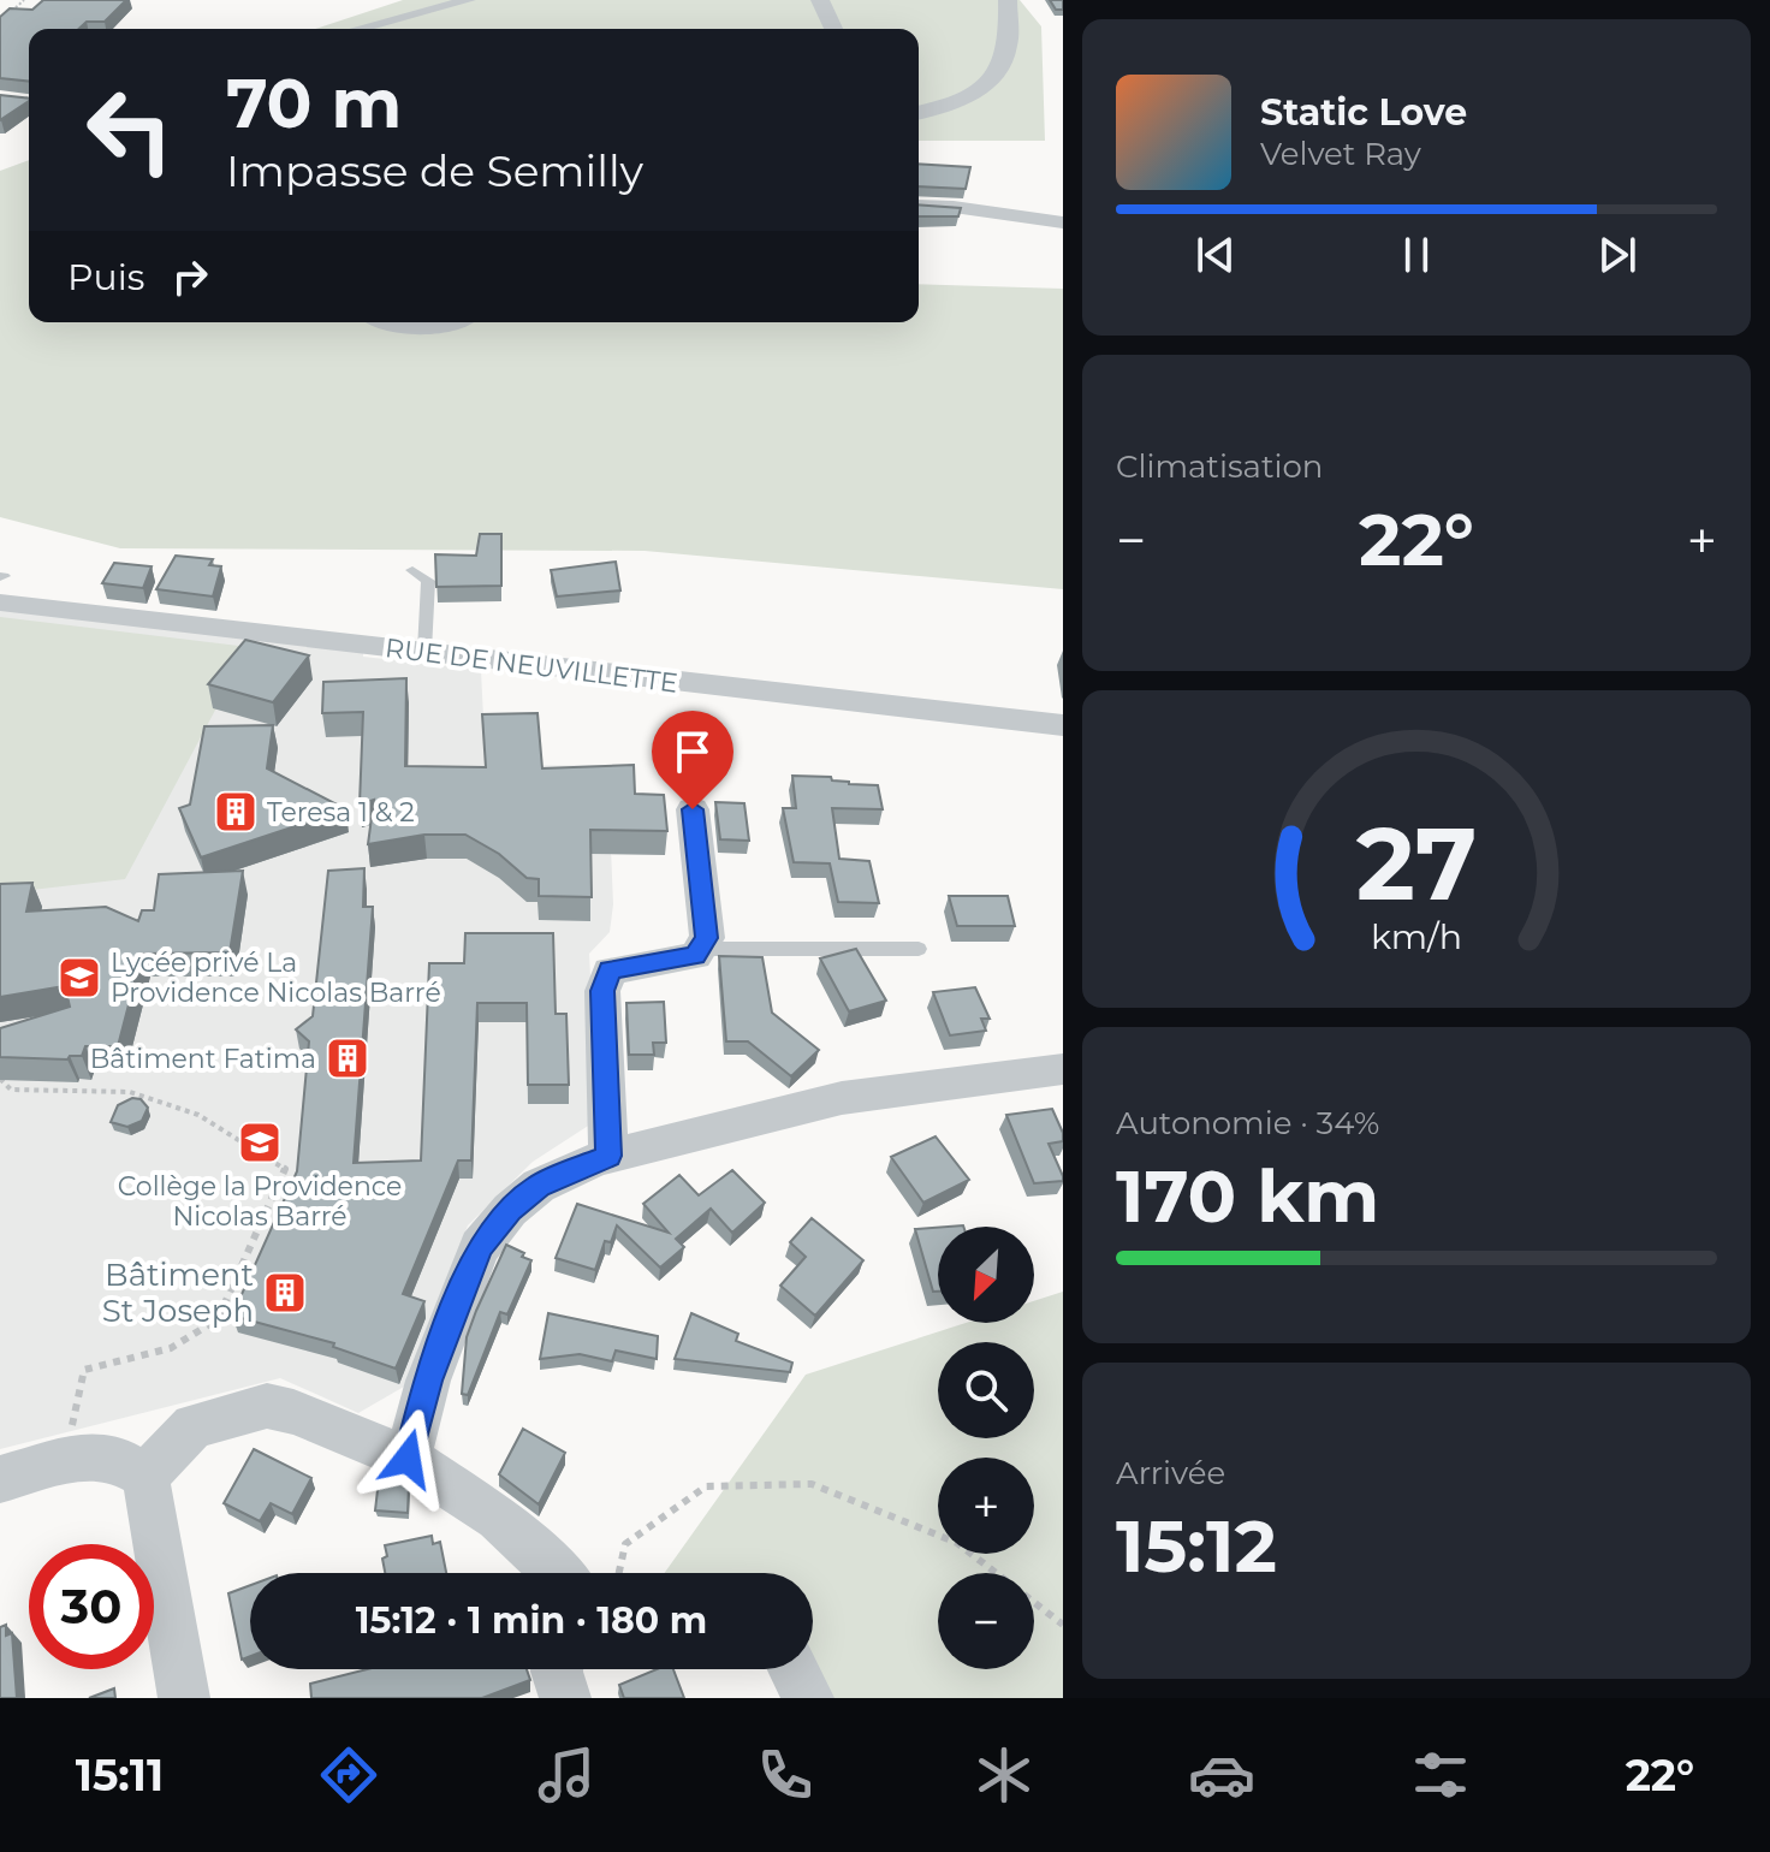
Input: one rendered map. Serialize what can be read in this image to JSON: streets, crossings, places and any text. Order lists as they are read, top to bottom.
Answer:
{
  "streets": {
    "street": ["RUE DE NEUVILLETTE"]
  },
  "places": {
    "building": ["Teresa 1 & 2", "Bâtiment Fatima", "Bâtiment St Joseph"],
    "school or university": ["Lycée privé La Providence Nicolas Barré", "Collège la Providence Nicolas Barré"]
  },
  "north": "bottom left",
  "page": {
    "turn": ["70 m", "Impasse de Semilly"],
    "song": ["Static Love", "Velvet Ray"],
    "then": "Puis",
    "tile": [
      "Climatisation",
      ["Autonomie · 34%", "170 km"],
      ["Arrivée", "15:12"]
    ],
    "heat": ["−", "22°", "+"],
    "map_buttons": ["+", "−"],
    "limit": "30",
    "trip": "15:12 · 1 min · 180 m",
    "tabs": ["15:11", "22°"],
    "gauge": ["27", "km/h"]
  }
}
